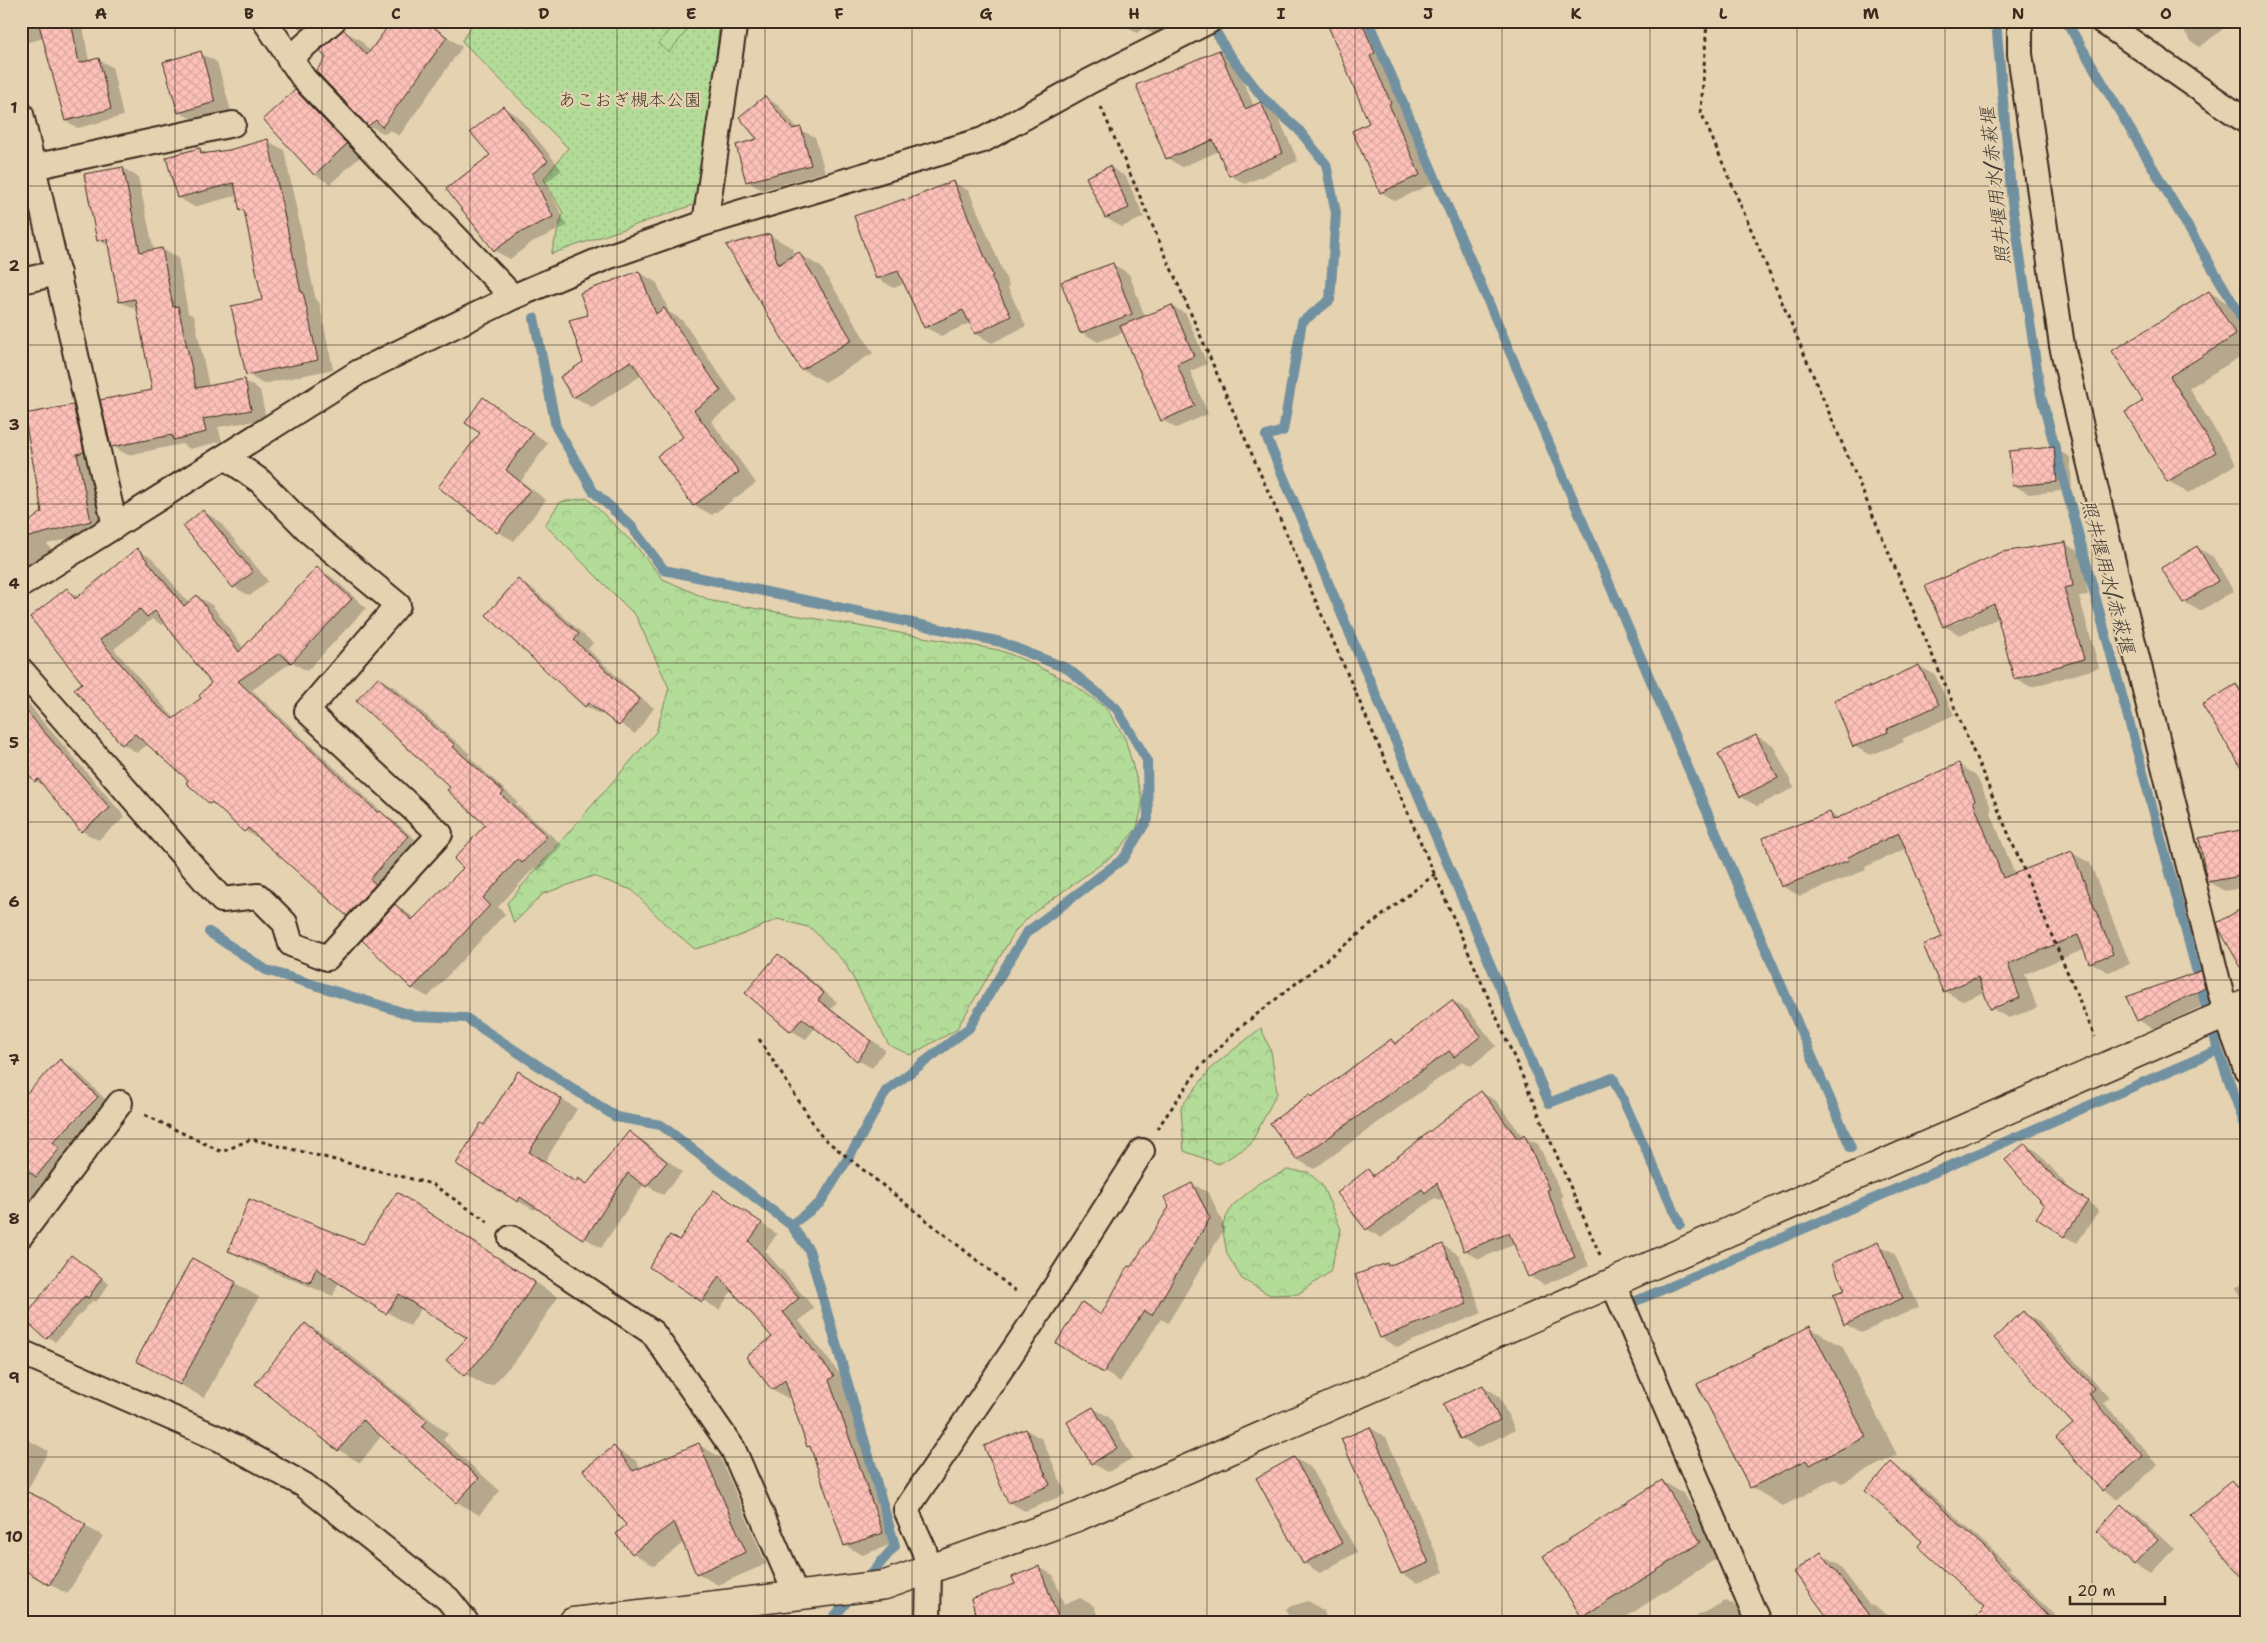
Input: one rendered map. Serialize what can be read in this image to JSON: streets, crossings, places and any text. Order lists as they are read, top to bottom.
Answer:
{
  "water": ["照井堰用水/赤萩堰"],
  "parks": ["あこおぎ槻本公園"],
  "scale_bar": "20 m",
  "grid": {
    "columns": [
      "A",
      "B",
      "C",
      "D",
      "E",
      "F",
      "G",
      "H",
      "I",
      "J",
      "K",
      "L",
      "M",
      "N",
      "O"
    ],
    "rows": [
      "1",
      "2",
      "3",
      "4",
      "5",
      "6",
      "7",
      "8",
      "9",
      "10"
    ]
  }
}
